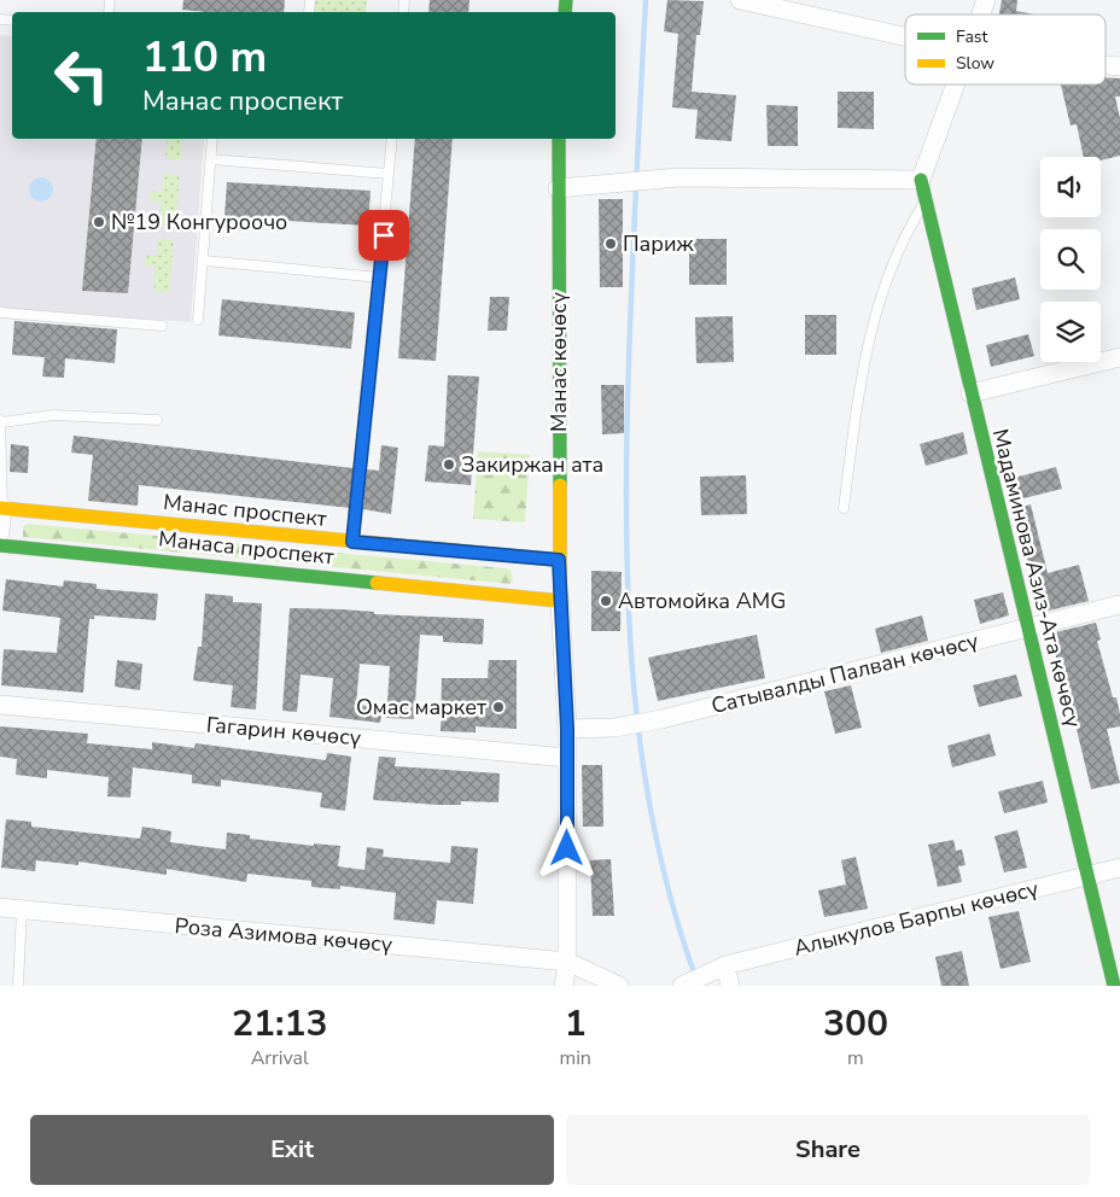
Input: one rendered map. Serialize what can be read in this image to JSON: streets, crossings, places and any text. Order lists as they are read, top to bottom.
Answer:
{
  "streets": {
    "main road": [
      "Манас көчөсү",
      "Манас проспект",
      "Манаса проспект",
      "Мадаминова Азиз-Ата көчөсү"
    ],
    "street": [
      "Сатывалды Палван көчөсү",
      "Гагарин көчөсү",
      "Алыкулов Барпы көчөсү",
      "Роза Азимова көчөсү"
    ]
  },
  "crossings": [
    ["Манас көчөсү", "Манас проспект"],
    ["Манас көчөсү", "Манаса проспект"],
    ["Манас көчөсү", "Сатывалды Палван көчөсү"],
    ["Манас көчөсү", "Гагарин көчөсү"],
    ["Манас көчөсү", "Роза Азимова көчөсү"],
    ["Мадаминова Азиз-Ата көчөсү", "Сатывалды Палван көчөсү"],
    ["Мадаминова Азиз-Ата көчөсү", "Алыкулов Барпы көчөсү"]
  ],
  "places": [
    "№19 Конгуроочо",
    "Париж",
    "Закиржан ата",
    "Автомойка AMG",
    "Омас маркет"
  ],
  "legend": ["Fast", "Slow"],
  "page": {
    "turn": ["110 m", "Манас проспект"],
    "eta": [
      "21:13",
      "Arrival",
      "1",
      "min",
      "300",
      "m"
    ],
    "buttons": ["Exit", "Share"]
  }
}
